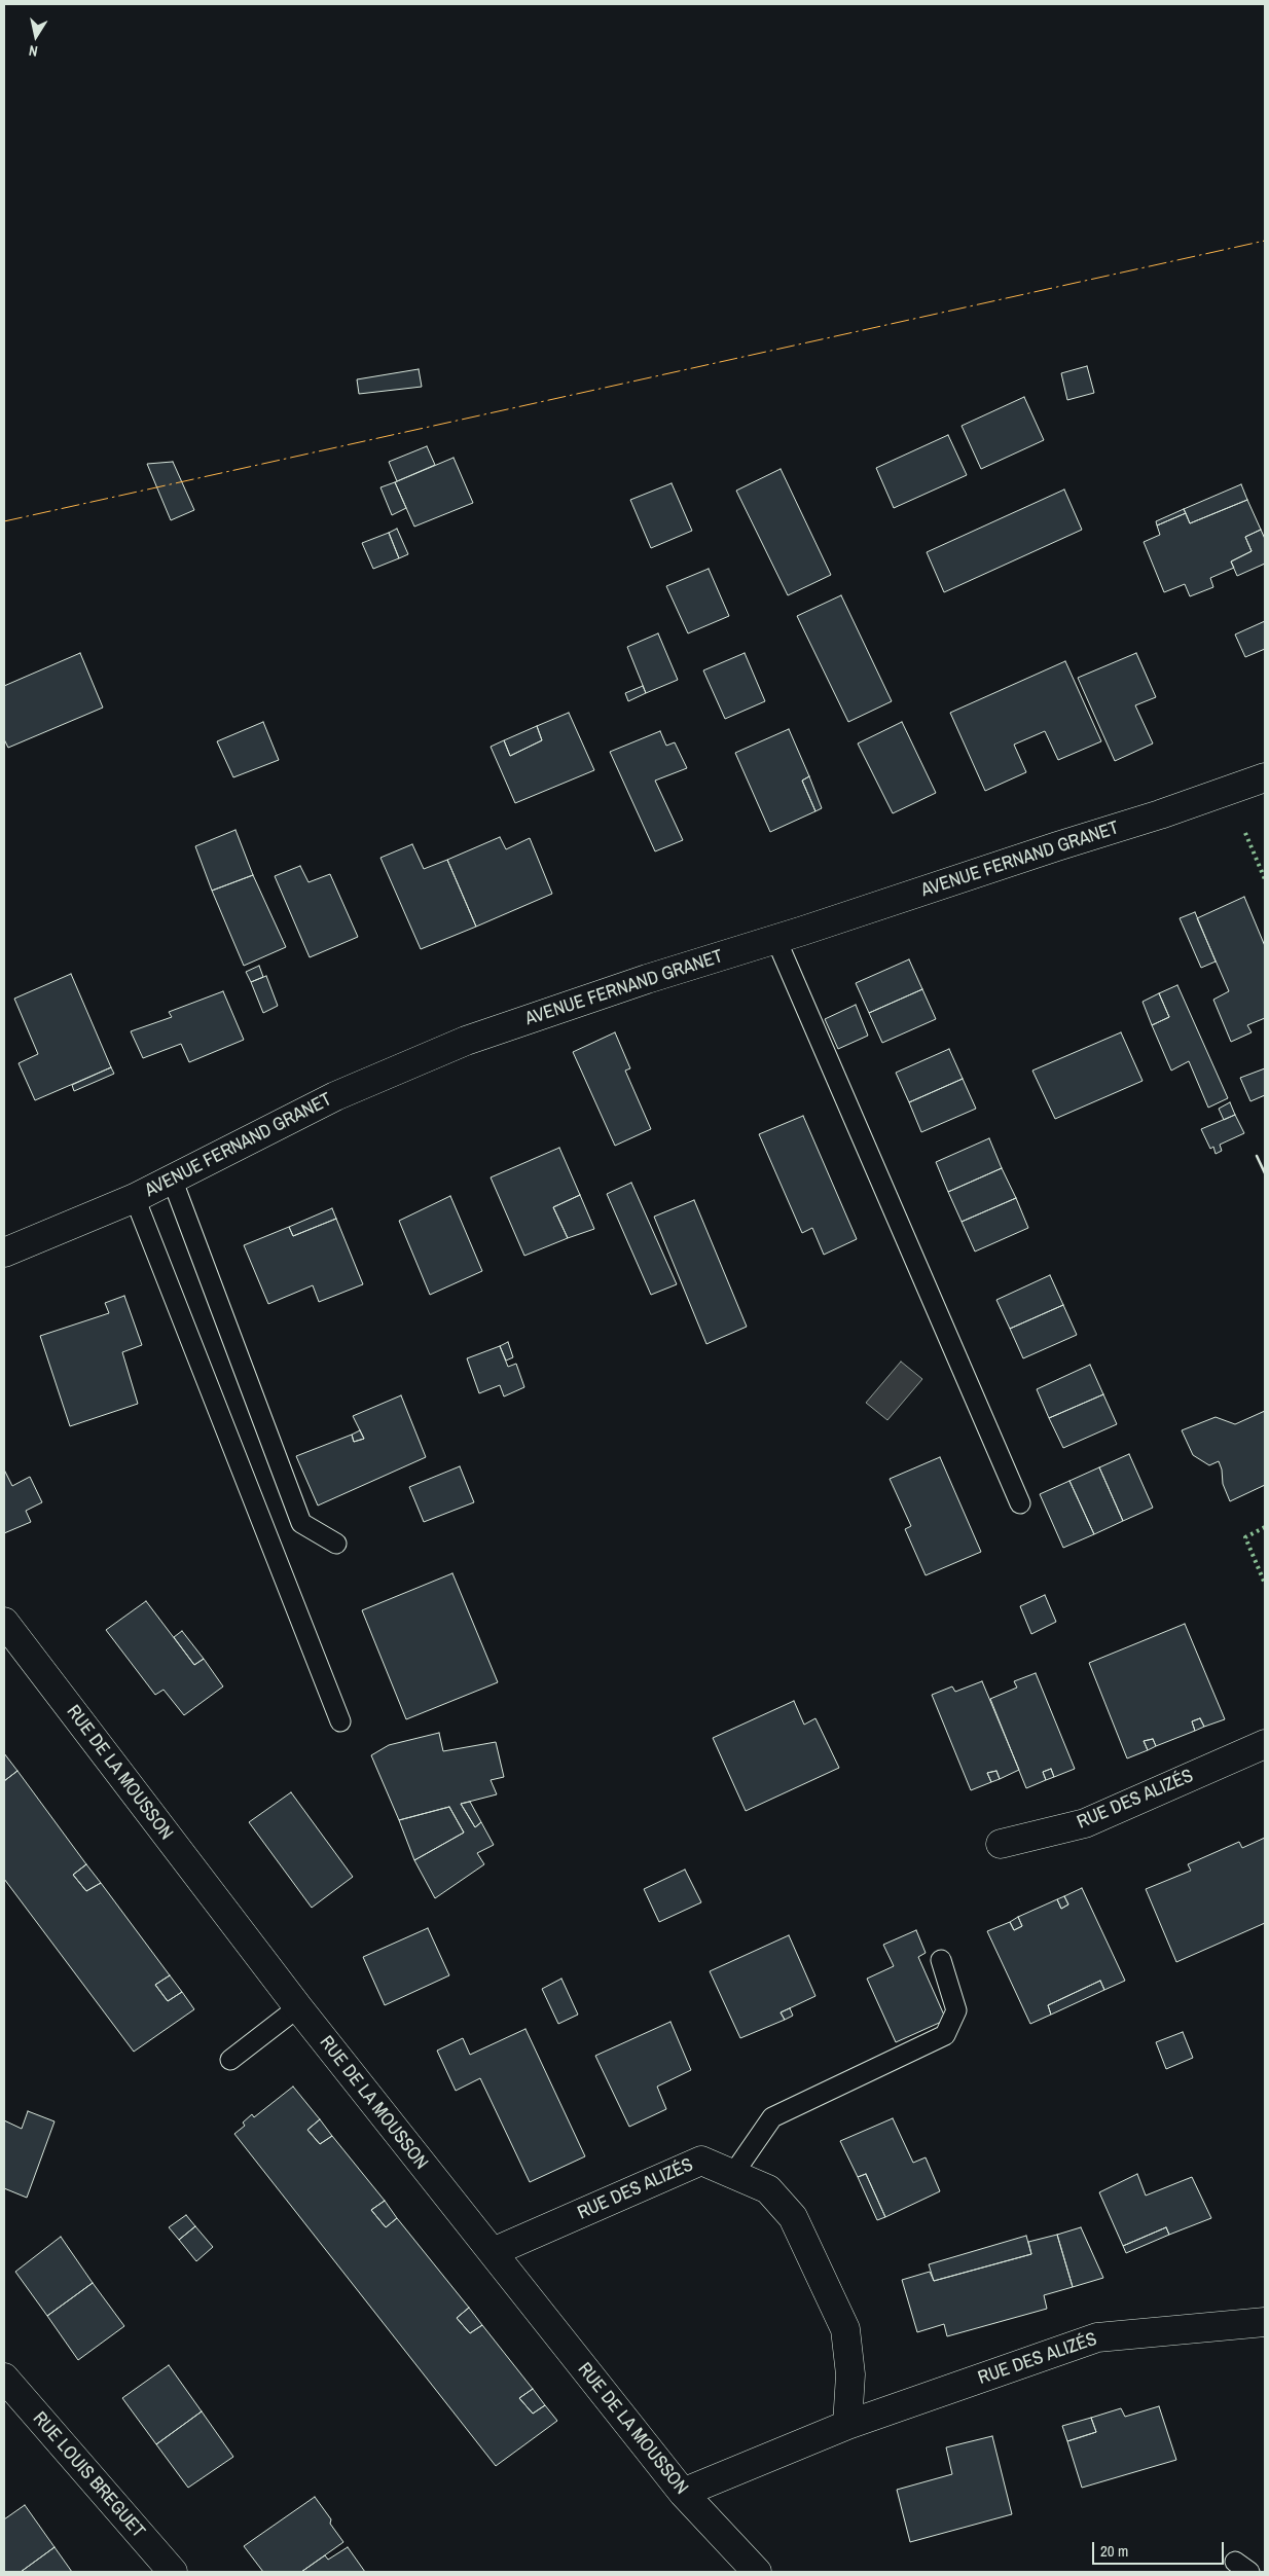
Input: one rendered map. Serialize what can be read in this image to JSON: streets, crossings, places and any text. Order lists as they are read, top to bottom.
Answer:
{
  "streets": {
    "street": [
      "AVENUE FERNAND GRANET",
      "RUE DE LA MOUSSON",
      "RUE DES ALIZÉS",
      "RUE LOUIS BREGUET"
    ]
  },
  "crossings": [
    ["RUE DE LA MOUSSON", "RUE DES ALIZÉS"]
  ],
  "scale_bar": "20 m",
  "north": "bottom"
}
